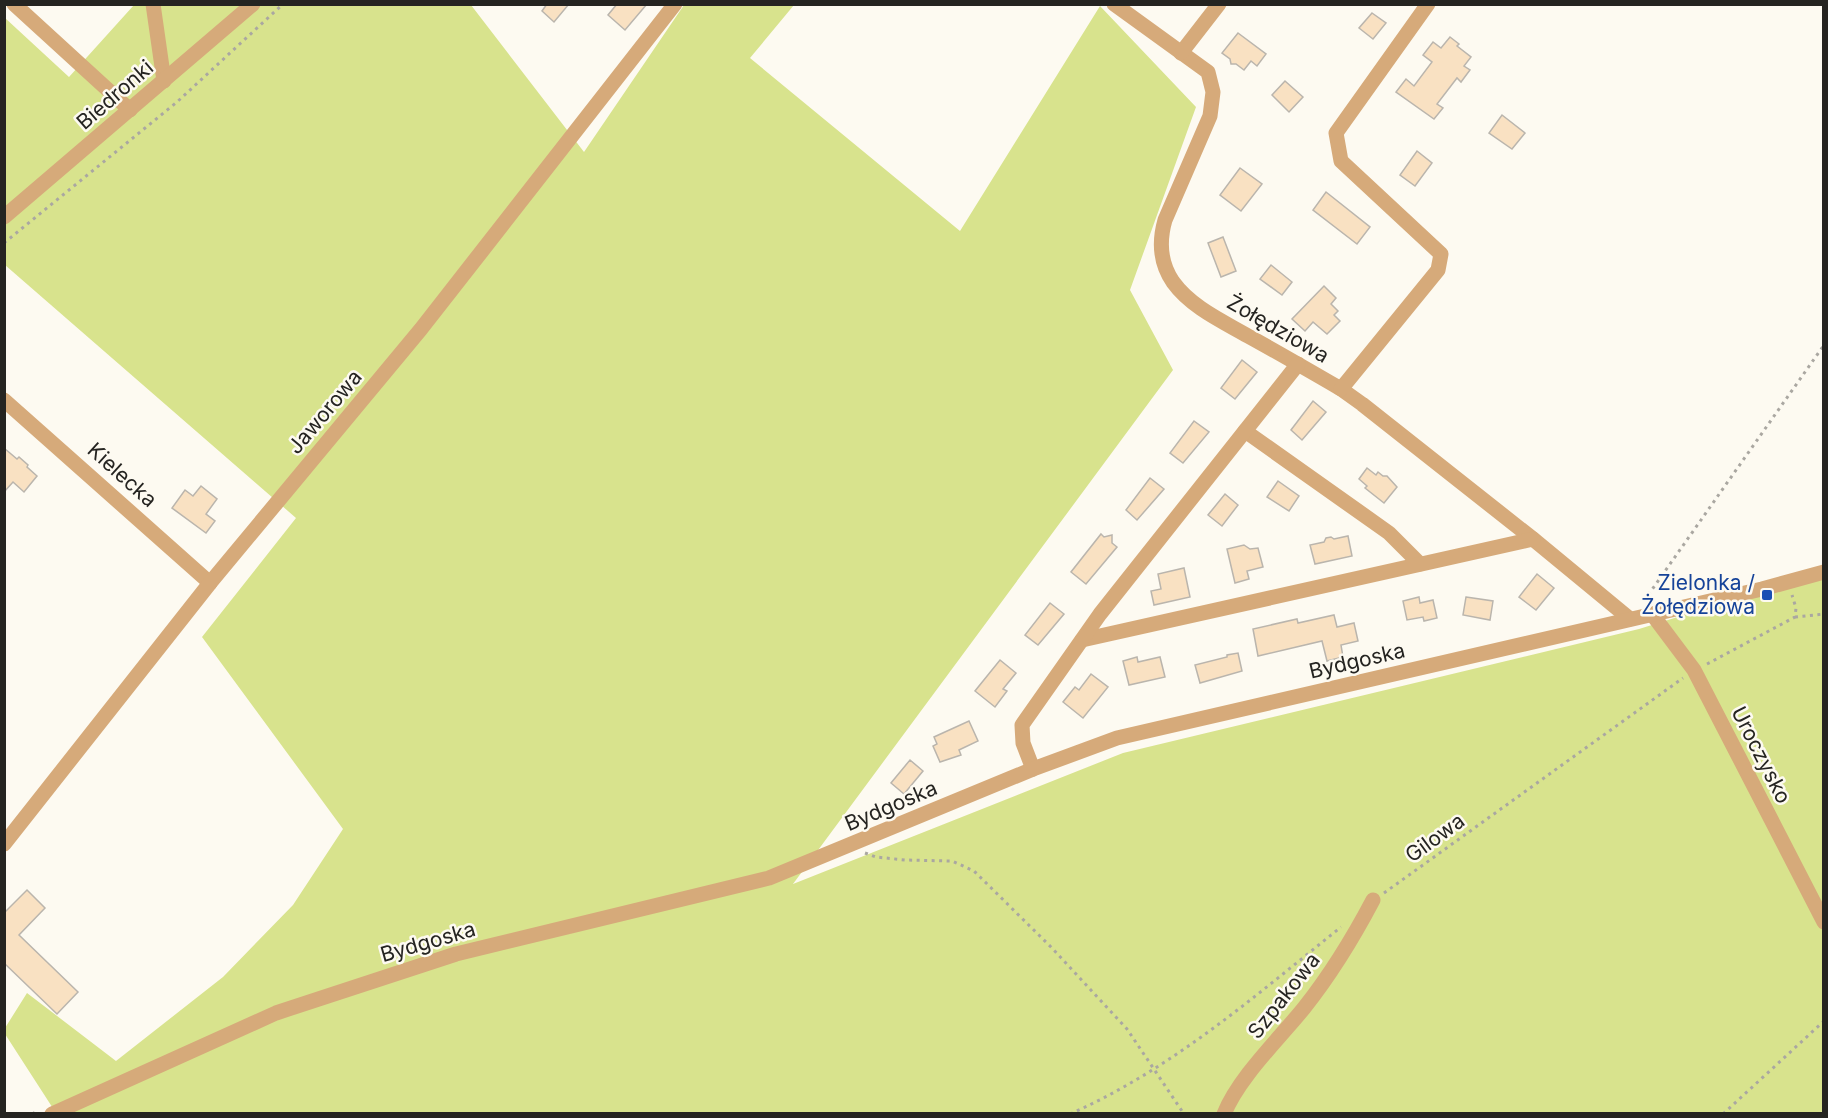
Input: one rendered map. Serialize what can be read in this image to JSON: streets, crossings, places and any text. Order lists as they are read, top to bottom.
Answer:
{
  "streets": {
    "street": [
      "Biedronki",
      "Żołędziowa",
      "Jaworowa",
      "Kielecka",
      "Bydgoska",
      "Uroczysko",
      "Szpakowa"
    ],
    "path": ["Gilowa"]
  },
  "crossings": [
    ["Żołędziowa", "Bydgoska"],
    ["Jaworowa", "Kielecka"],
    ["Bydgoska", "Uroczysko"],
    ["Uroczysko", "Gilowa"],
    ["Gilowa", "Szpakowa"]
  ],
  "places": {
    "transit": ["Zielonka / Żołędziowa"]
  }
}
